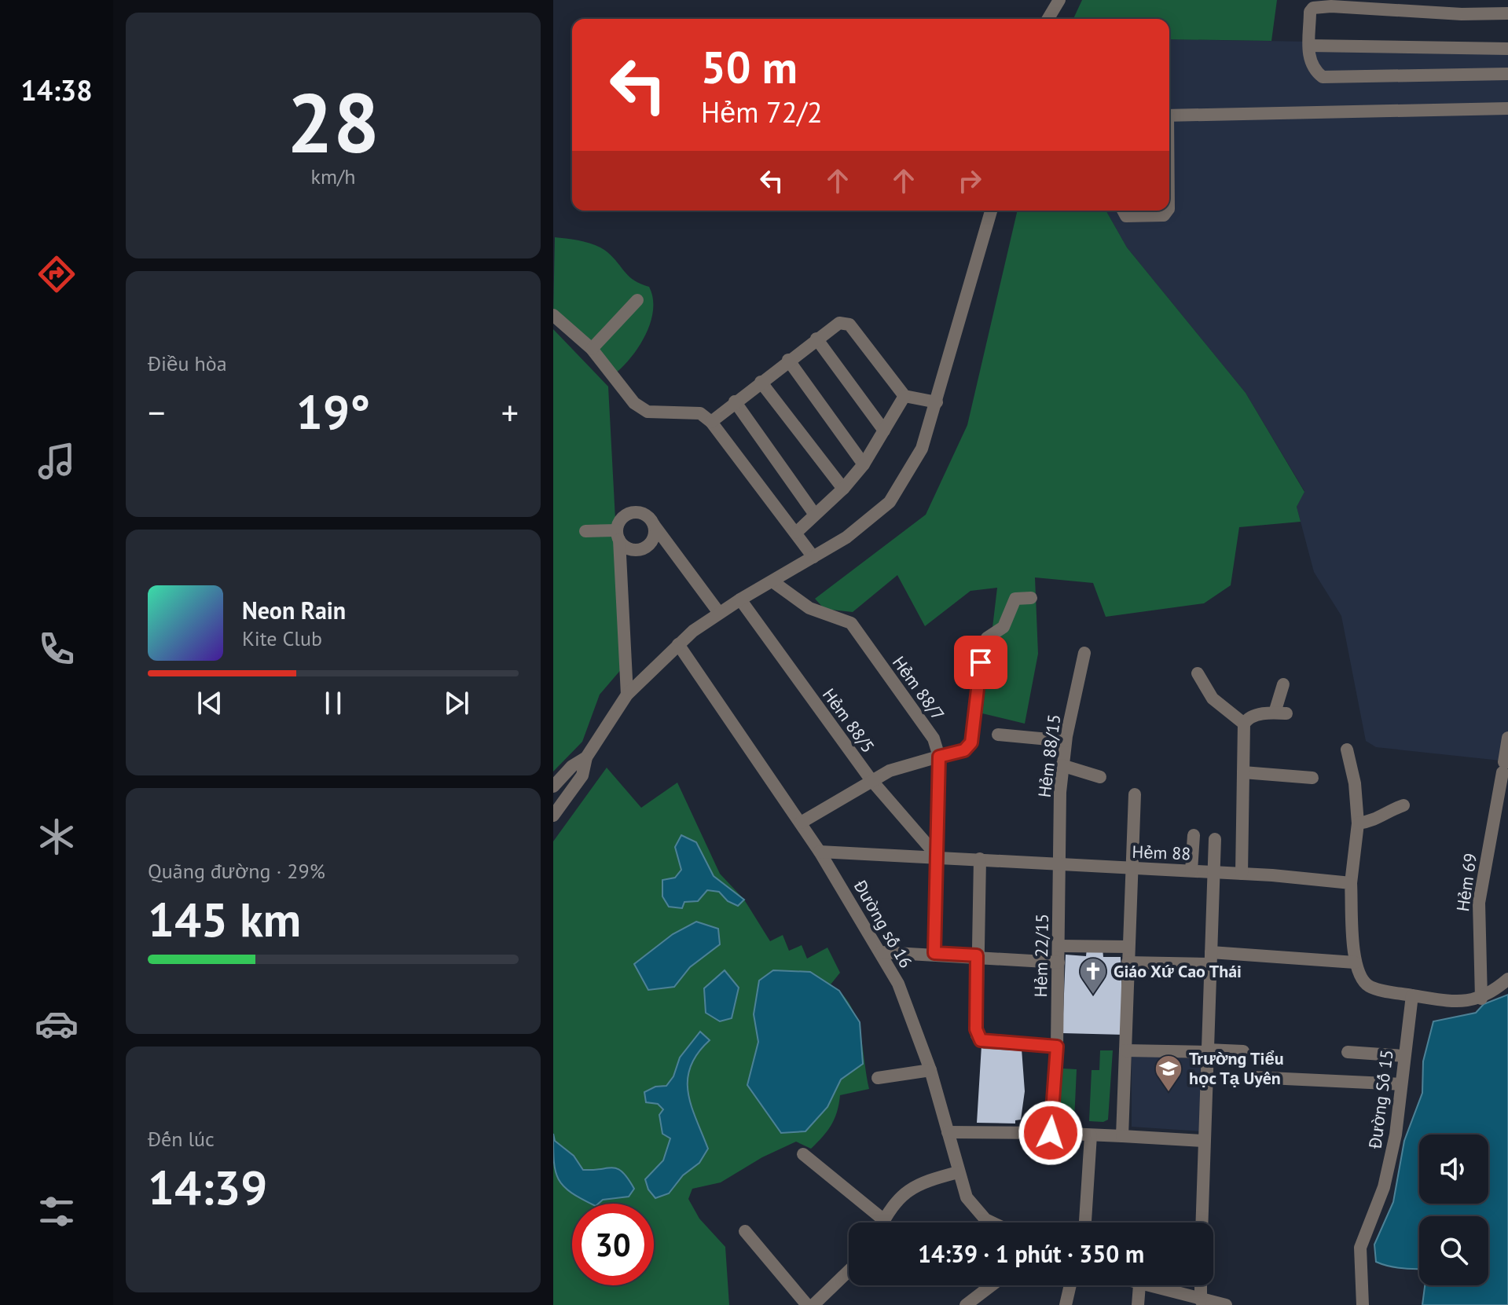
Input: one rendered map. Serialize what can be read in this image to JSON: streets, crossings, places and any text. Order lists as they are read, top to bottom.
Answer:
{
  "streets": {
    "street": [
      "Hẻm 88/7",
      "Hẻm 88/5",
      "Hẻm 88/15",
      "Hẻm 88",
      "Hẻm 69",
      "Đường số 16",
      "Hẻm 22/15",
      "Đường Số 15"
    ]
  },
  "crossings": [
    ["Hẻm 88/7", "Hẻm 88/5"],
    ["Hẻm 88/7", "Hẻm 88"],
    ["Hẻm 88/5", "Hẻm 88"],
    ["Hẻm 88/15", "Hẻm 88"],
    ["Hẻm 88/15", "Hẻm 22/15"],
    ["Hẻm 88", "Đường số 16"],
    ["Hẻm 88", "Hẻm 22/15"]
  ],
  "places": {
    "church": ["Giáo Xứ Cao Thái"],
    "school or university": ["Trường Tiểu học Tạ Uyên"]
  },
  "page": {
    "tabs": "14:38",
    "tile": [
      ["28", "km/h"],
      "Điều hòa",
      ["Quãng đường · 29%", "145 km"],
      ["Đến lúc", "14:39"]
    ],
    "turn": ["50 m", "Hẻm 72/2"],
    "heat": ["−", "19°", "+"],
    "song": ["Neon Rain", "Kite Club"],
    "limit": "30",
    "trip": "14:39 · 1 phút · 350 m"
  }
}
